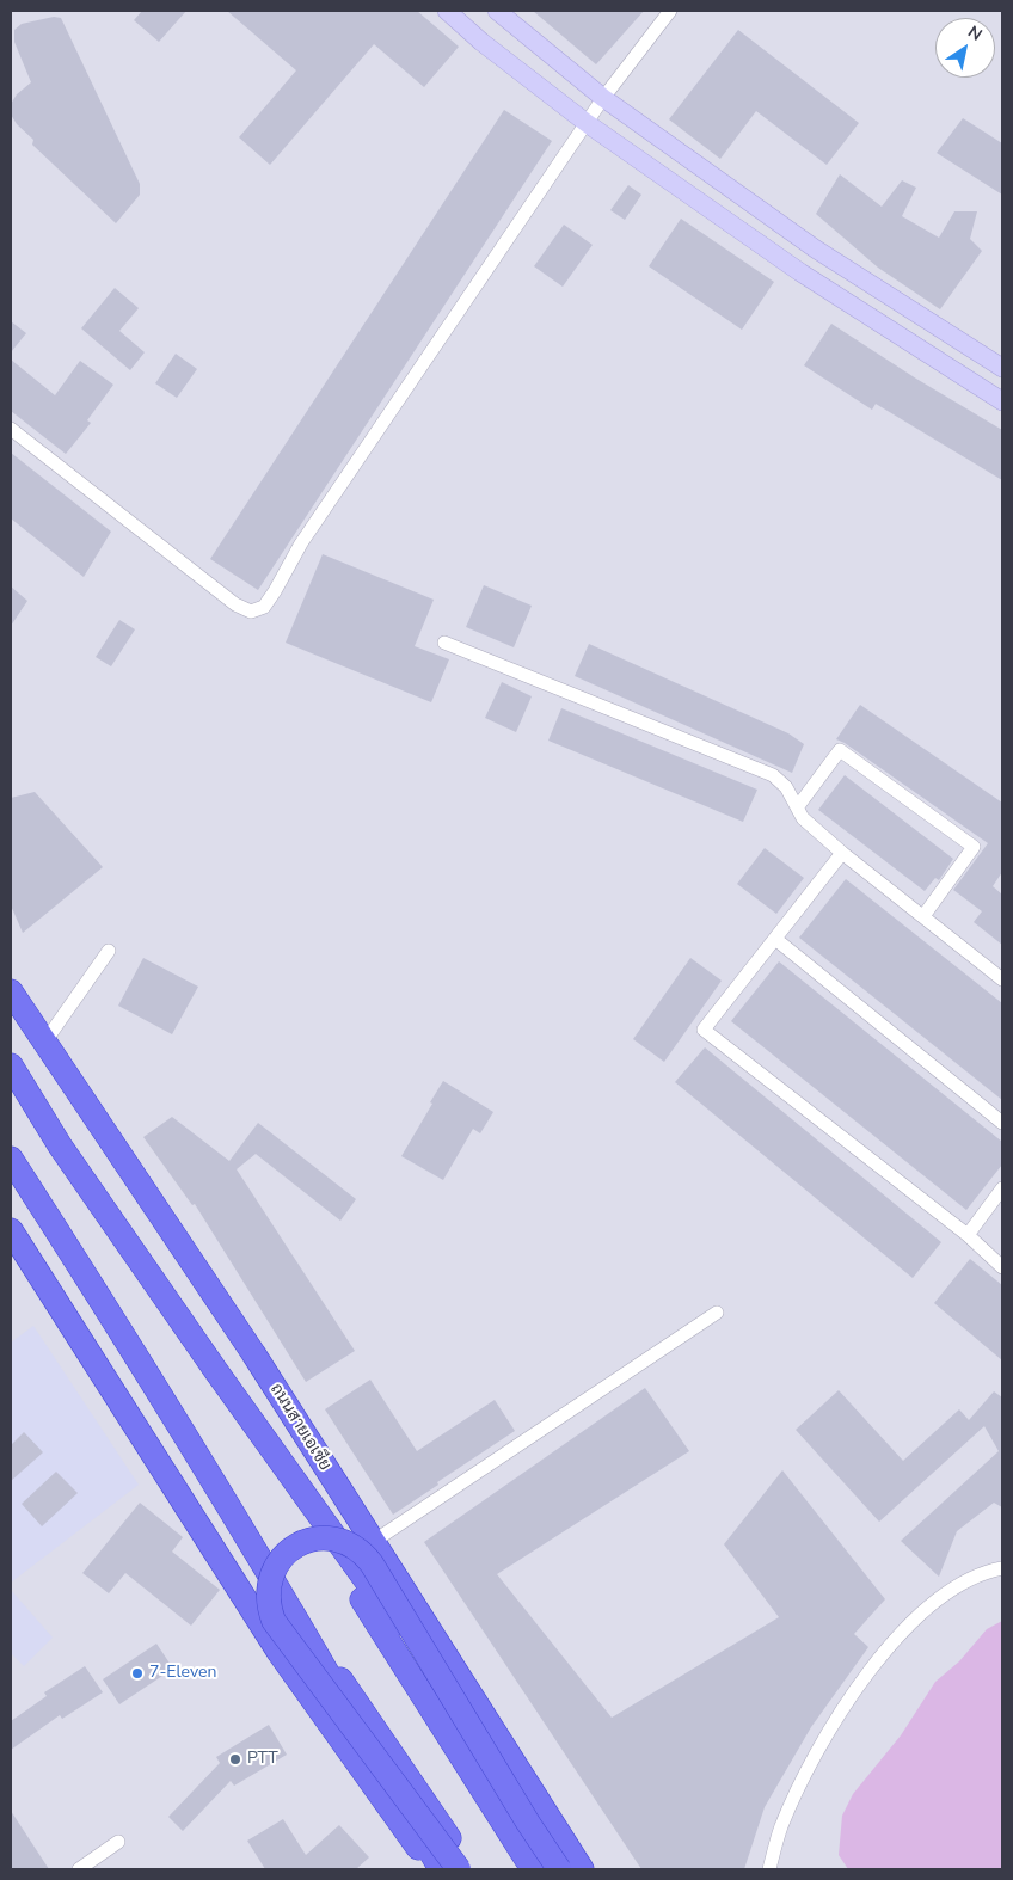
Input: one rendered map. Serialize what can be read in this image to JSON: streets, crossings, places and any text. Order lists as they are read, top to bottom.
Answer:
{
  "streets": {
    "highway": ["ถนนสายเอเชีย"]
  },
  "places": ["7-Eleven", "PTT"],
  "north": "top right"
}
